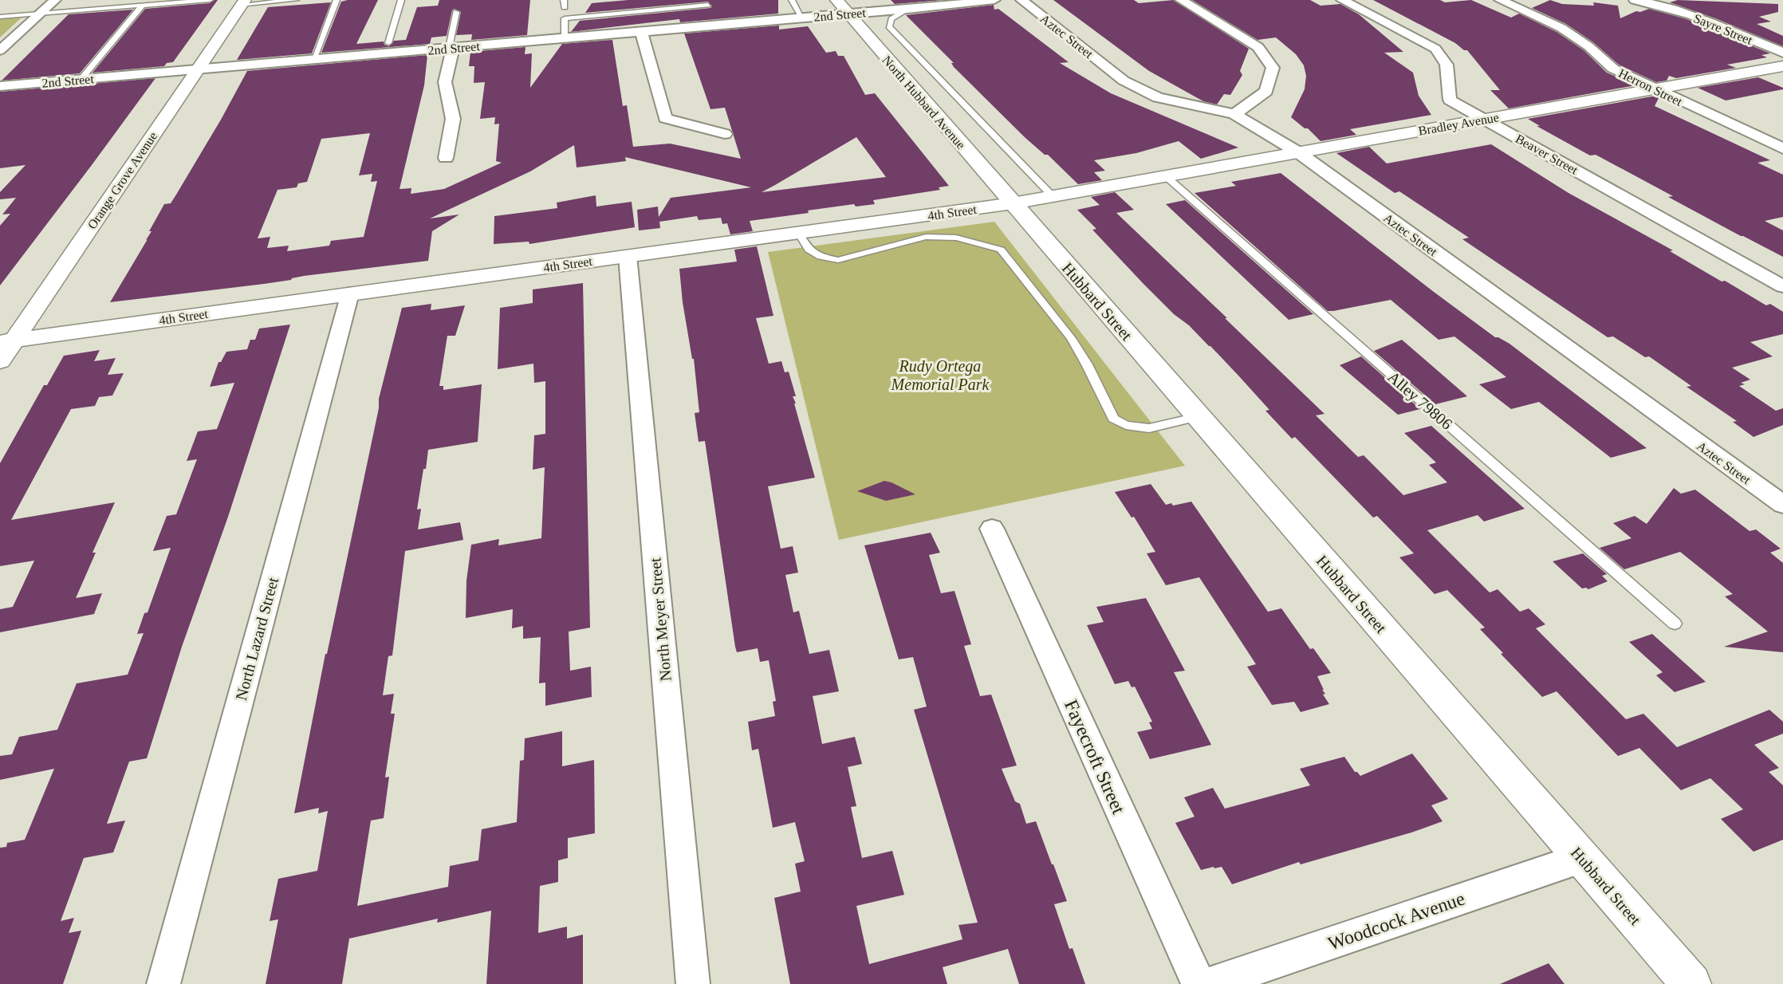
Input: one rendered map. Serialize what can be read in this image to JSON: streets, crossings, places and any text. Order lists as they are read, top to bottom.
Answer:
{
  "streets": {
    "street": [
      "2nd Street",
      "Sayre Street",
      "Aztec Street",
      "Herron Street",
      "North Hubbard Avenue",
      "Bradley Avenue",
      "Beaver Street",
      "Orange Grove Avenue",
      "4th Street",
      "Hubbard Street",
      "North Meyer Street",
      "North Lazard Street",
      "Fayecroft Street",
      "Woodcock Avenue"
    ],
    "lane": ["Alley 79806"]
  },
  "crossings": [
    ["2nd Street", "North Hubbard Avenue"],
    ["2nd Street", "Orange Grove Avenue"],
    ["Aztec Street", "Bradley Avenue"],
    ["Herron Street", "Bradley Avenue"],
    ["North Hubbard Avenue", "4th Street"],
    ["North Hubbard Avenue", "Hubbard Street"],
    ["Bradley Avenue", "Beaver Street"],
    ["Bradley Avenue", "4th Street"],
    ["Bradley Avenue", "Alley 79806"],
    ["Orange Grove Avenue", "4th Street"],
    ["4th Street", "Hubbard Street"],
    ["4th Street", "North Meyer Street"],
    ["4th Street", "North Lazard Street"],
    ["Hubbard Street", "Woodcock Avenue"]
  ],
  "parks": ["Rudy Ortega Memorial Park"]
}
